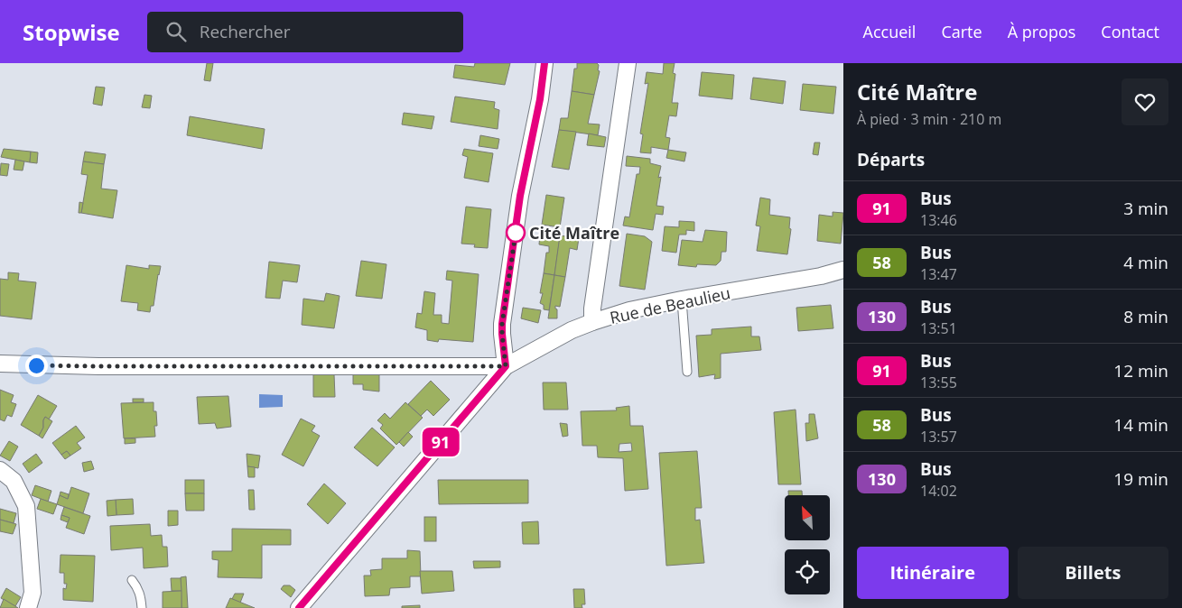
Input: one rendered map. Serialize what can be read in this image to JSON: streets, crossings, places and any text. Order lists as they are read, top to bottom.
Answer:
{
  "streets": {
    "street": ["Rue de Beaulieu"]
  },
  "places": ["Cité Maître"],
  "lines": ["bus line 91"],
  "north": "top left",
  "page": {
    "header": "Stopwise",
    "search": "Rechercher",
    "nav": [
      "Accueil",
      "Carte",
      "À propos",
      "Contact"
    ],
    "on_map": "91",
    "heading": [
      ["Cité Maître", "À pied · 3 min · 210 m"],
      "Départs"
    ],
    "list": [
      {
        "mark": "91",
        "name": "Bus",
        "note": "13:46",
        "value": "3 min"
      },
      {
        "mark": "58",
        "name": "Bus",
        "note": "13:47",
        "value": "4 min"
      },
      {
        "mark": "130",
        "name": "Bus",
        "note": "13:51",
        "value": "8 min"
      },
      {
        "mark": "91",
        "name": "Bus",
        "note": "13:55",
        "value": "12 min"
      },
      {
        "mark": "58",
        "name": "Bus",
        "note": "13:57",
        "value": "14 min"
      },
      {
        "mark": "130",
        "name": "Bus",
        "note": "14:02",
        "value": "19 min"
      }
    ],
    "buttons": ["Itinéraire", "Billets"]
  }
}
